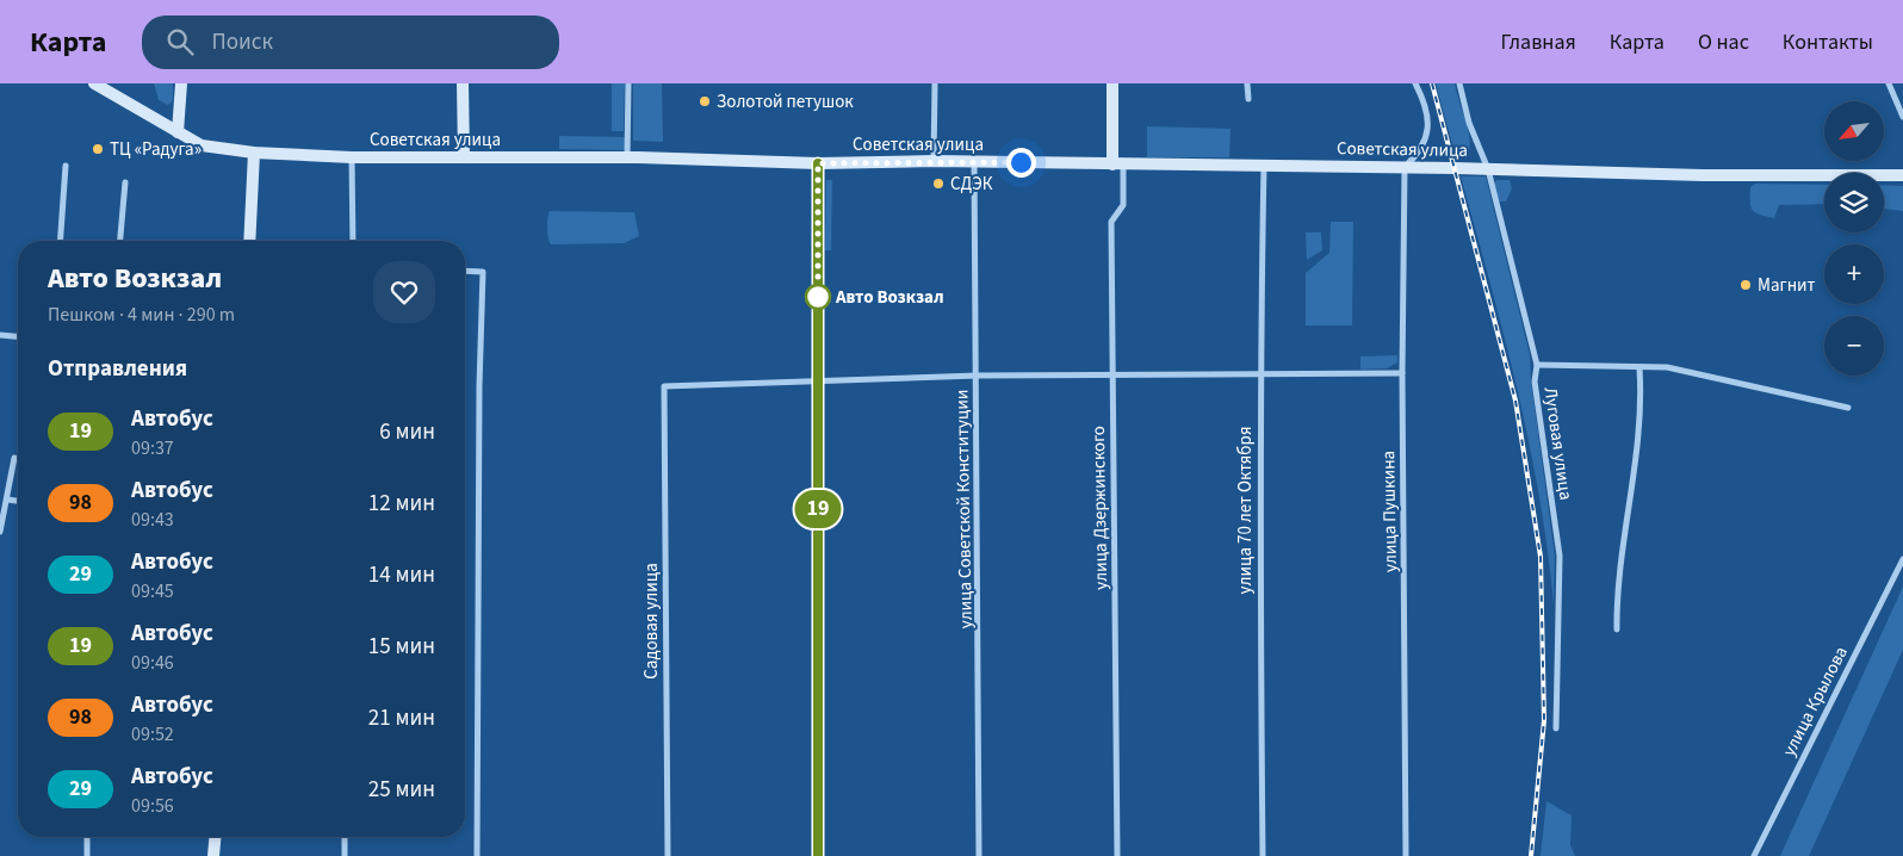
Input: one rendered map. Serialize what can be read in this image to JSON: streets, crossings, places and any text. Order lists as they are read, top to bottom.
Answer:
{
  "streets": {
    "main road": ["Советская улица"],
    "street": [
      "Луговая улица",
      "улица Дзержинского",
      "улица Советской Конституции",
      "улица 70 лет Октября",
      "улица Пушкина",
      "Садовая улица",
      "улица Крылова"
    ]
  },
  "crossings": [
    ["Советская улица", "Луговая улица"],
    ["Советская улица", "улица Дзержинского"],
    ["Советская улица", "улица Советской Конституции"],
    ["Советская улица", "улица 70 лет Октября"],
    ["Советская улица", "улица Пушкина"]
  ],
  "places": [
    "Золотой петушок",
    "ТЦ «Радуга»",
    "СДЭК",
    "Магнит",
    "Авто Возкзал"
  ],
  "lines": ["bus line 19"],
  "north": "bottom left",
  "page": {
    "header": "Карта",
    "search": "Поиск",
    "nav": [
      "Главная",
      "Карта",
      "О нас",
      "Контакты"
    ],
    "on_map": "19",
    "map_buttons": ["+", "−"],
    "heading": [
      ["Авто Возкзал", "Пешком · 4 мин · 290 m"],
      "Отправления"
    ],
    "list": [
      {
        "mark": "19",
        "name": "Автобус",
        "note": "09:37",
        "value": "6 мин"
      },
      {
        "mark": "98",
        "name": "Автобус",
        "note": "09:43",
        "value": "12 мин"
      },
      {
        "mark": "29",
        "name": "Автобус",
        "note": "09:45",
        "value": "14 мин"
      },
      {
        "mark": "19",
        "name": "Автобус",
        "note": "09:46",
        "value": "15 мин"
      },
      {
        "mark": "98",
        "name": "Автобус",
        "note": "09:52",
        "value": "21 мин"
      },
      {
        "mark": "29",
        "name": "Автобус",
        "note": "09:56",
        "value": "25 мин"
      }
    ]
  }
}
